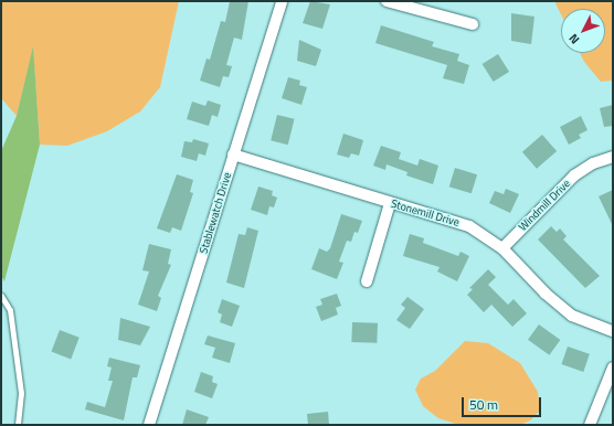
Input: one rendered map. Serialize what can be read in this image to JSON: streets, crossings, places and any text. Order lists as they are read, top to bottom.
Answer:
{
  "streets": {
    "street": ["Windmill Drive", "Stablewatch Drive", "Stonemill Drive"]
  },
  "crossings": [
    ["Windmill Drive", "Stonemill Drive"],
    ["Stablewatch Drive", "Stonemill Drive"]
  ],
  "scale_bar": "50 m",
  "north": "bottom left"
}
